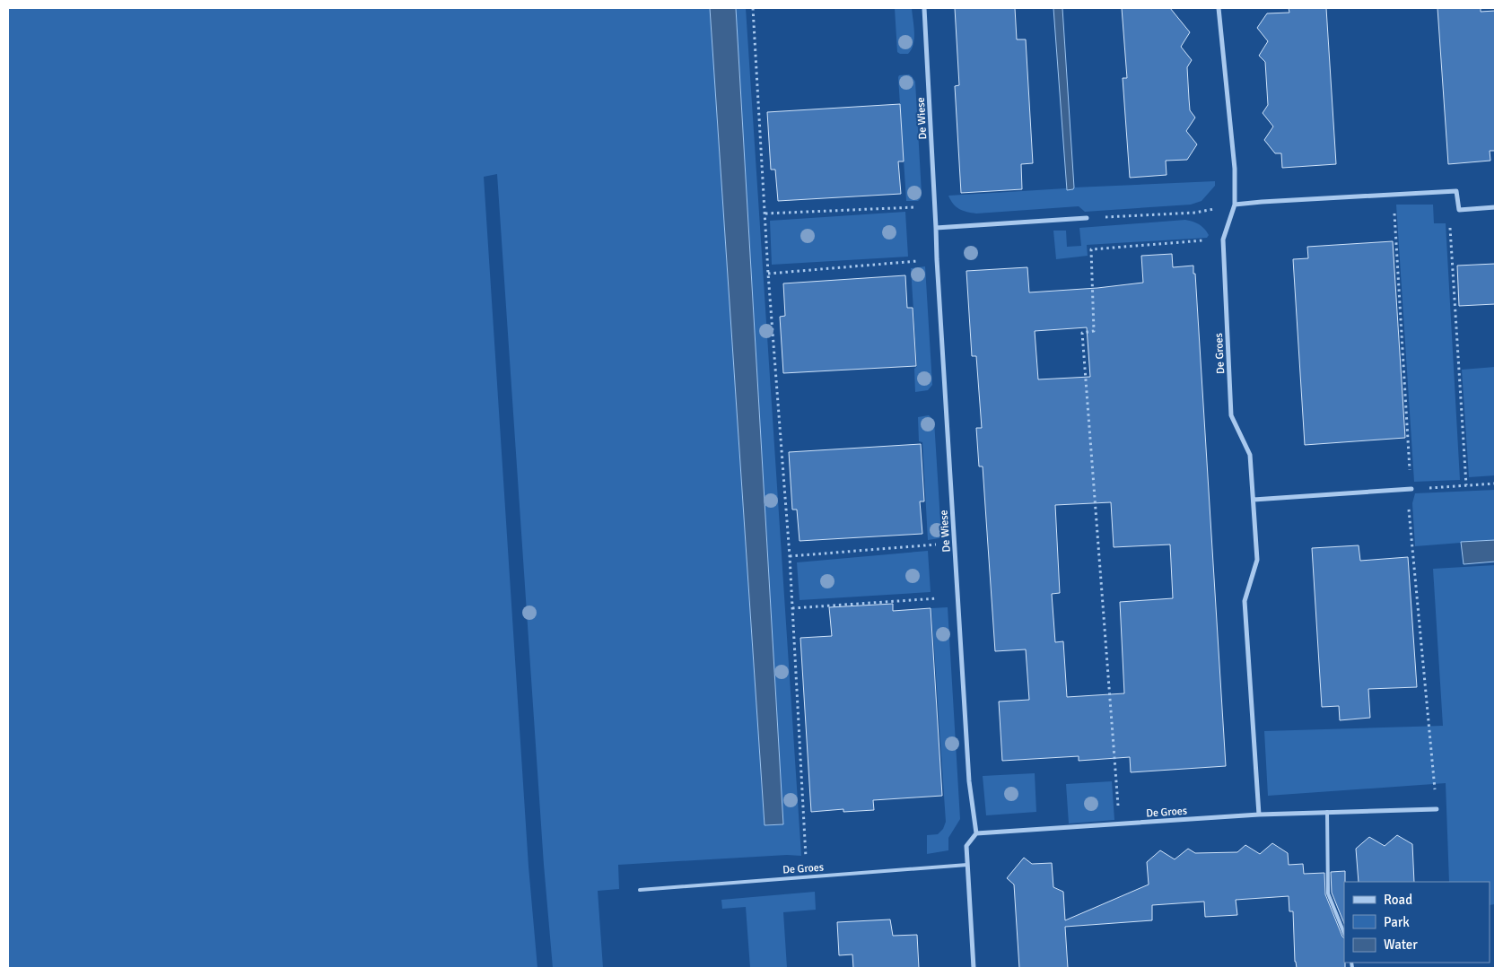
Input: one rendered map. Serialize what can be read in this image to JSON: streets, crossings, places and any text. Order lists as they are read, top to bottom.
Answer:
{
  "streets": {
    "street": ["De Wiese", "De Groes"]
  },
  "crossings": [
    ["De Wiese", "De Groes"]
  ],
  "legend": ["Road", "Park", "Water"]
}
